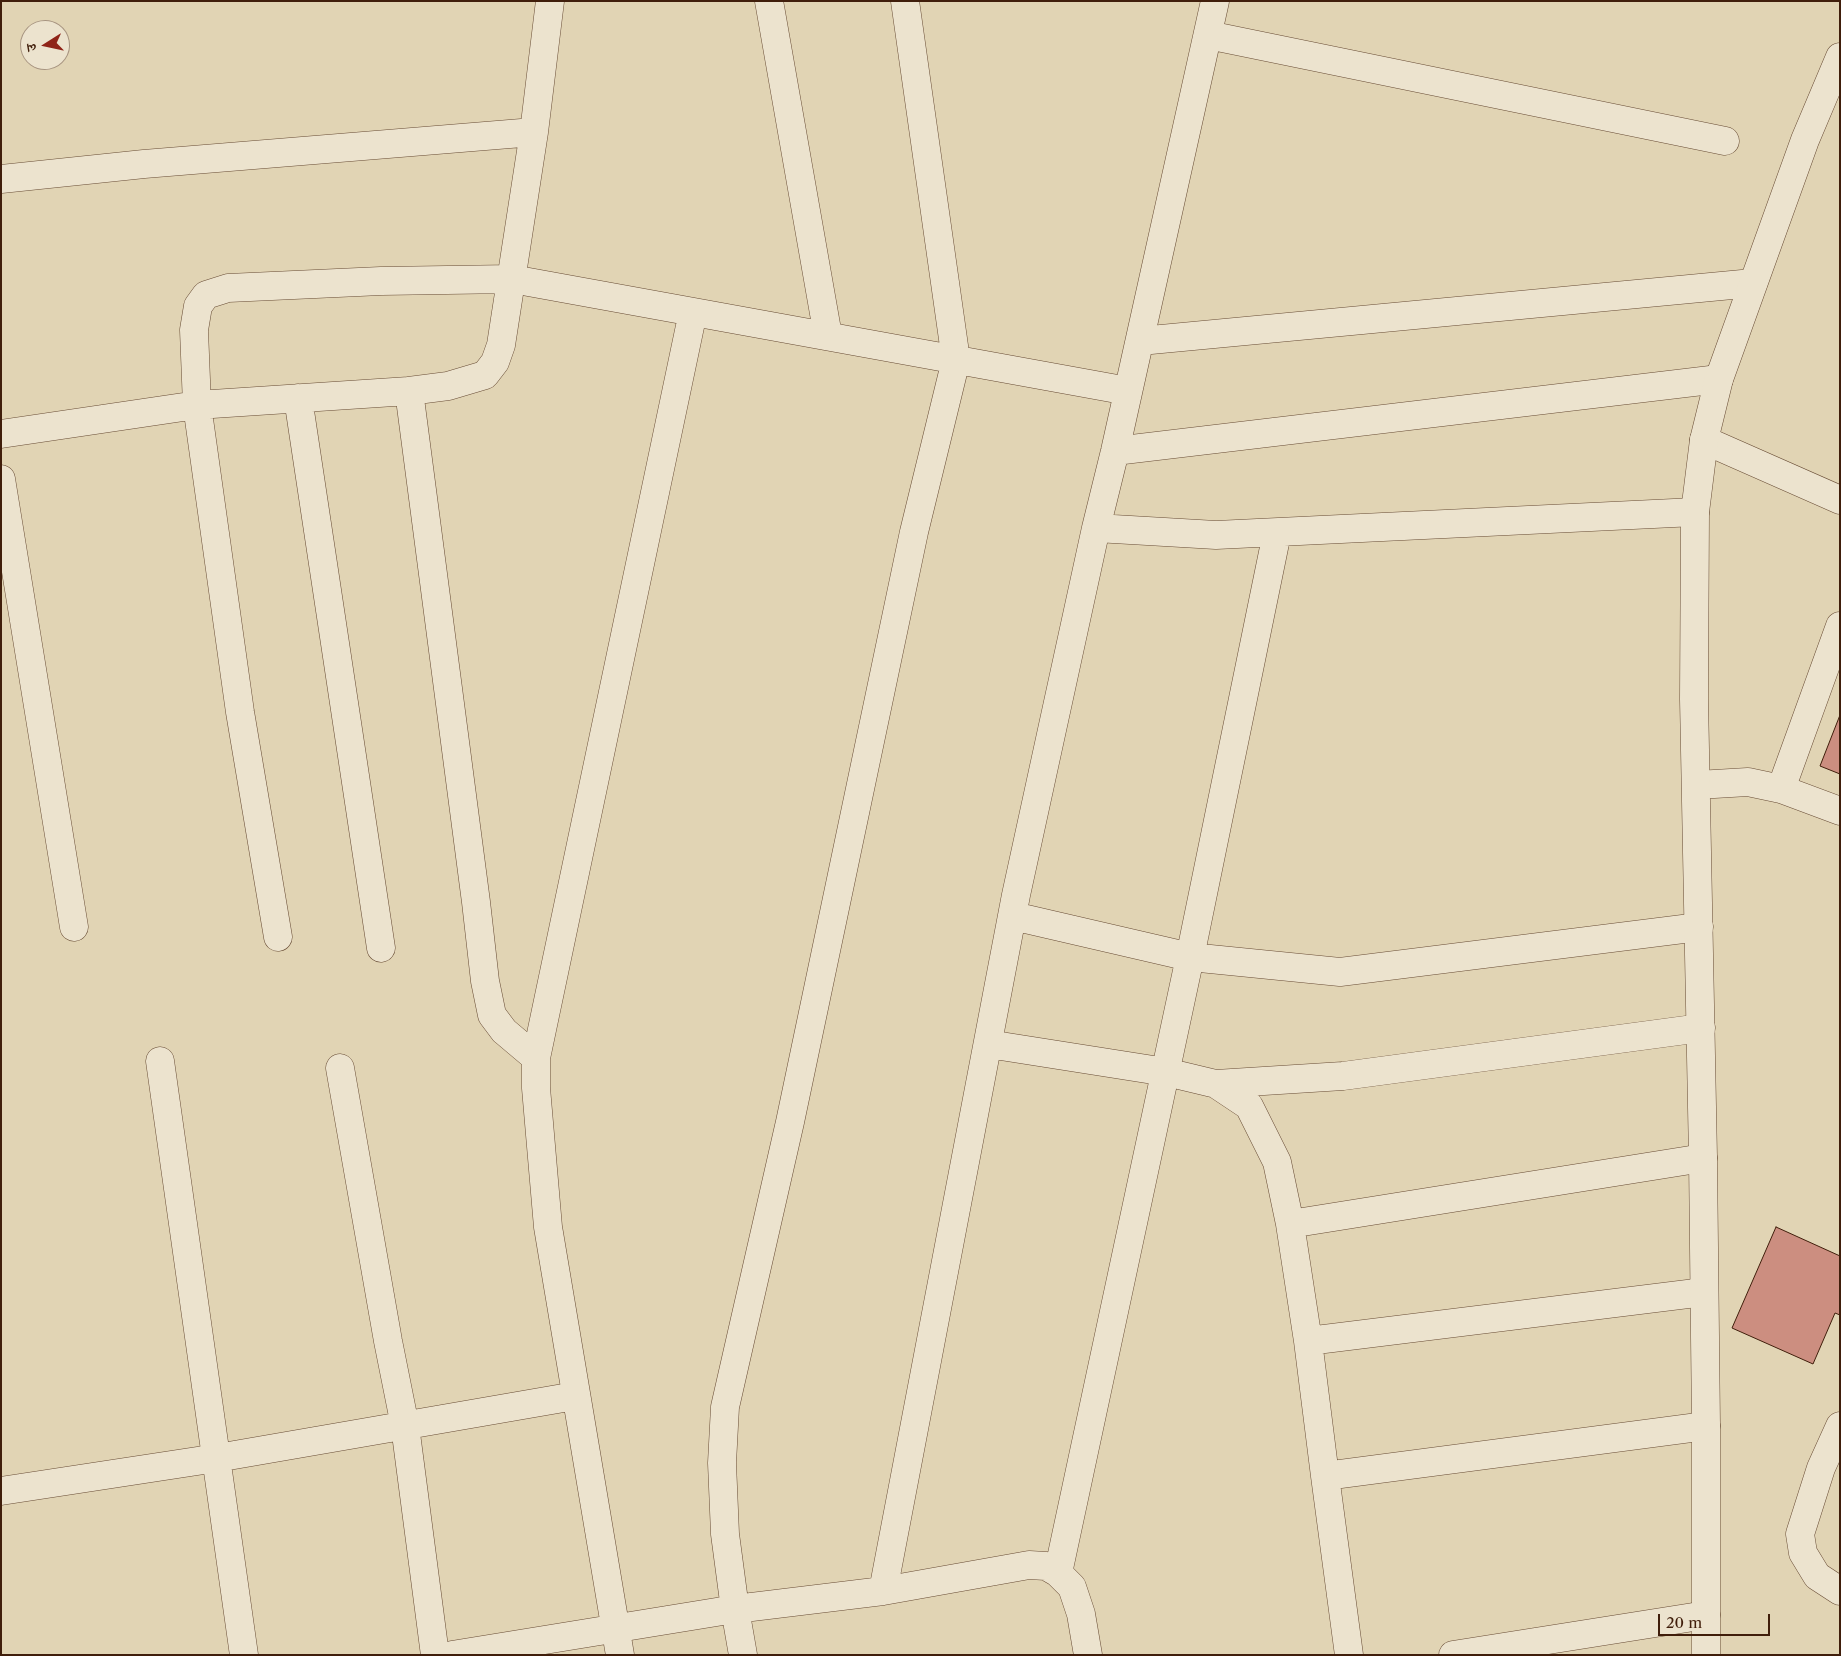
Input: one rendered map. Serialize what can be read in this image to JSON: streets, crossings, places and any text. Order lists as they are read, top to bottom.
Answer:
{
  "scale_bar": "20 m",
  "north": "left"
}
